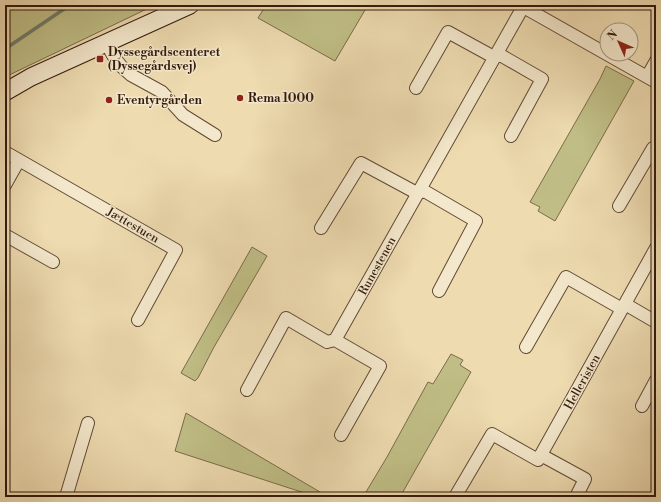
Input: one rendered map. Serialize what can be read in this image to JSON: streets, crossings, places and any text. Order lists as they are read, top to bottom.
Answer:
{
  "streets": {
    "street": ["Jættestuen", "Runestenen", "Helleristen"]
  },
  "places": {
    "transit": ["Dyssegårdscenteret (Dyssegårdsvej)"],
    "other": ["Rema 1000", "Eventyrgården"]
  },
  "north": "top left"
}
